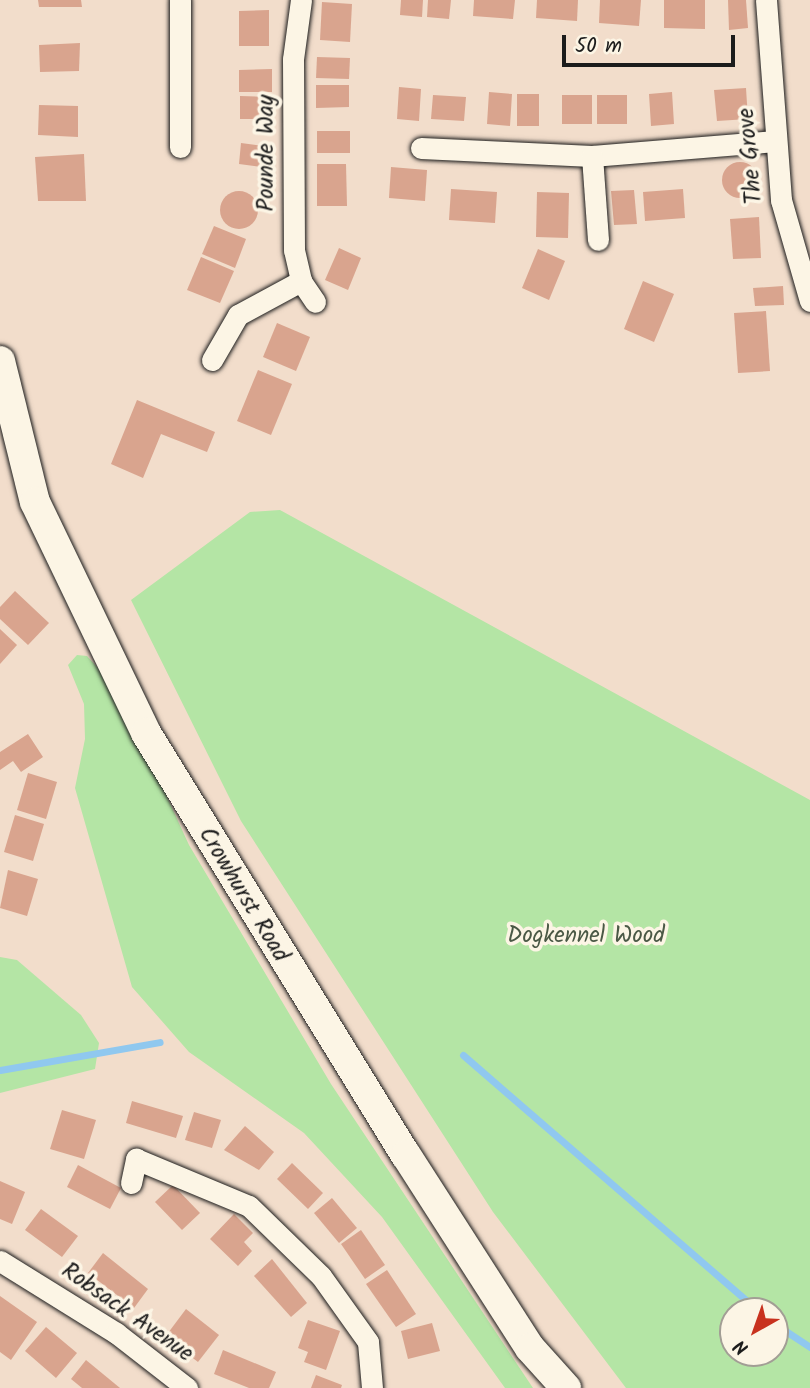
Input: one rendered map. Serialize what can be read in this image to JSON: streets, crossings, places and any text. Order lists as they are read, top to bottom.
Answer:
{
  "streets": {
    "main road": ["Crowhurst Road"],
    "street": ["Pounde Way", "The Grove", "Robsack Avenue"]
  },
  "parks": ["Dogkennel Wood"],
  "scale_bar": "50 m",
  "north": "bottom left"
}
